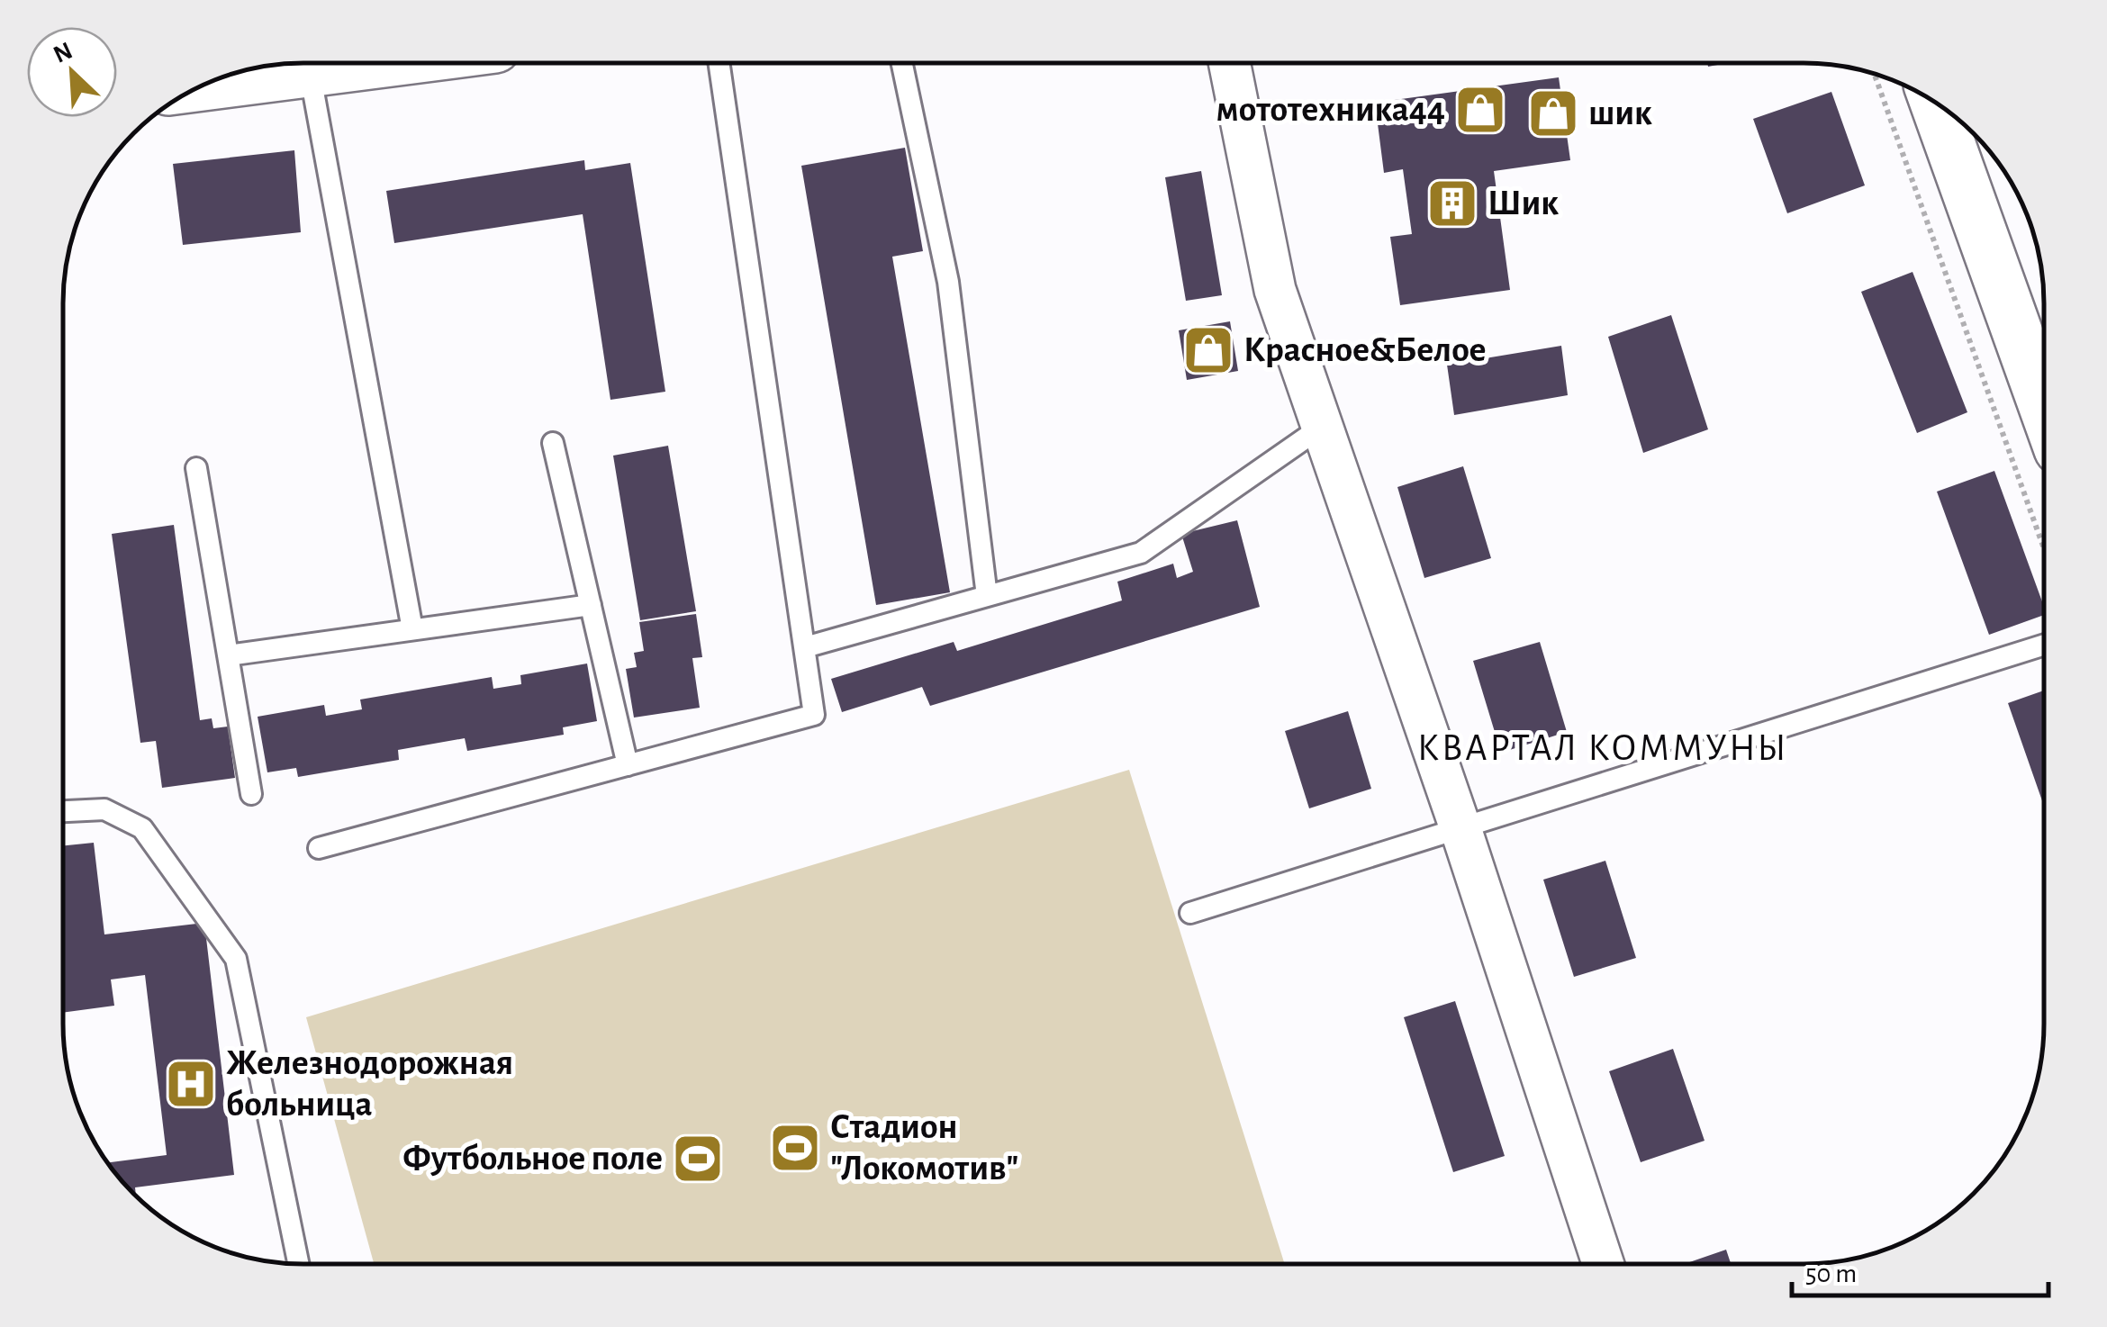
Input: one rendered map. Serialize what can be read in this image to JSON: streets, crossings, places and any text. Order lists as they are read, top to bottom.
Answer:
{
  "districts": ["КВАРТАЛ КОММУНЫ"],
  "places": {
    "shop": ["мототехника44", "шик", "Красное&Белое"],
    "building": ["Шик"],
    "hospital": ["Железнодорожная больница"],
    "sports": ["Стадион \"Локомотив\"", "Футбольное поле"]
  },
  "scale_bar": "50 m",
  "north": "top left"
}
